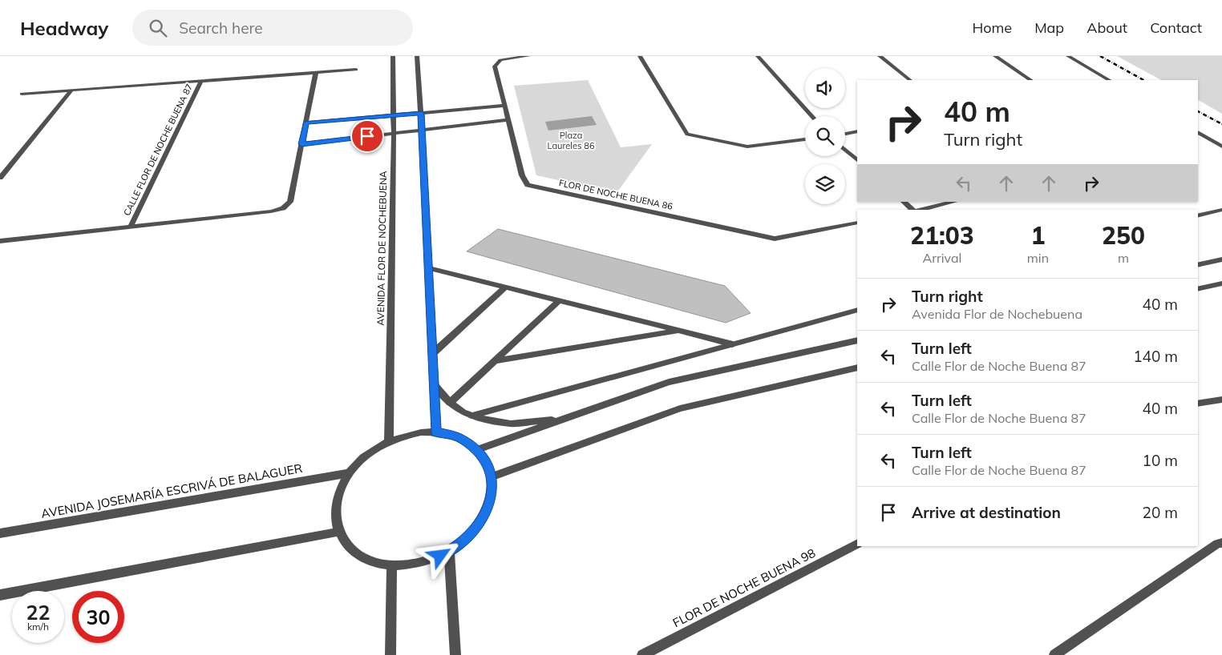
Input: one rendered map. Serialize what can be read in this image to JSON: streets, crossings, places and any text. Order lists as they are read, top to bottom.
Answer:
{
  "streets": {
    "street": [
      "CALLE FLOR DE NOCHE BUENA 87",
      "FLOR DE NOCHE BUENA 86",
      "AVENIDA FLOR DE NOCHEBUENA",
      "AVENIDA JOSEMARÍA ESCRIVÁ DE BALAGUER",
      "FLOR DE NOCHE BUENA 98"
    ]
  },
  "parks": ["Plaza Laureles 86"],
  "page": {
    "header": "Headway",
    "search": "Search here",
    "nav": [
      "Home",
      "Map",
      "About",
      "Contact"
    ],
    "turn": ["40 m", "Turn right"],
    "eta": [
      "21:03",
      "Arrival",
      "1",
      "min",
      "250",
      "m"
    ],
    "list": [
      {
        "name": "Turn right",
        "note": "Avenida Flor de Nochebuena",
        "value": "40 m"
      },
      {
        "name": "Turn left",
        "note": "Calle Flor de Noche Buena 87",
        "value": "140 m"
      },
      {
        "name": "Turn left",
        "note": "Calle Flor de Noche Buena 87",
        "value": "40 m"
      },
      {
        "name": "Turn left",
        "note": "Calle Flor de Noche Buena 87",
        "value": "10 m"
      },
      {
        "name": "Arrive at destination",
        "value": "20 m"
      }
    ],
    "speed": "22 km/h",
    "limit": "30"
  }
}
